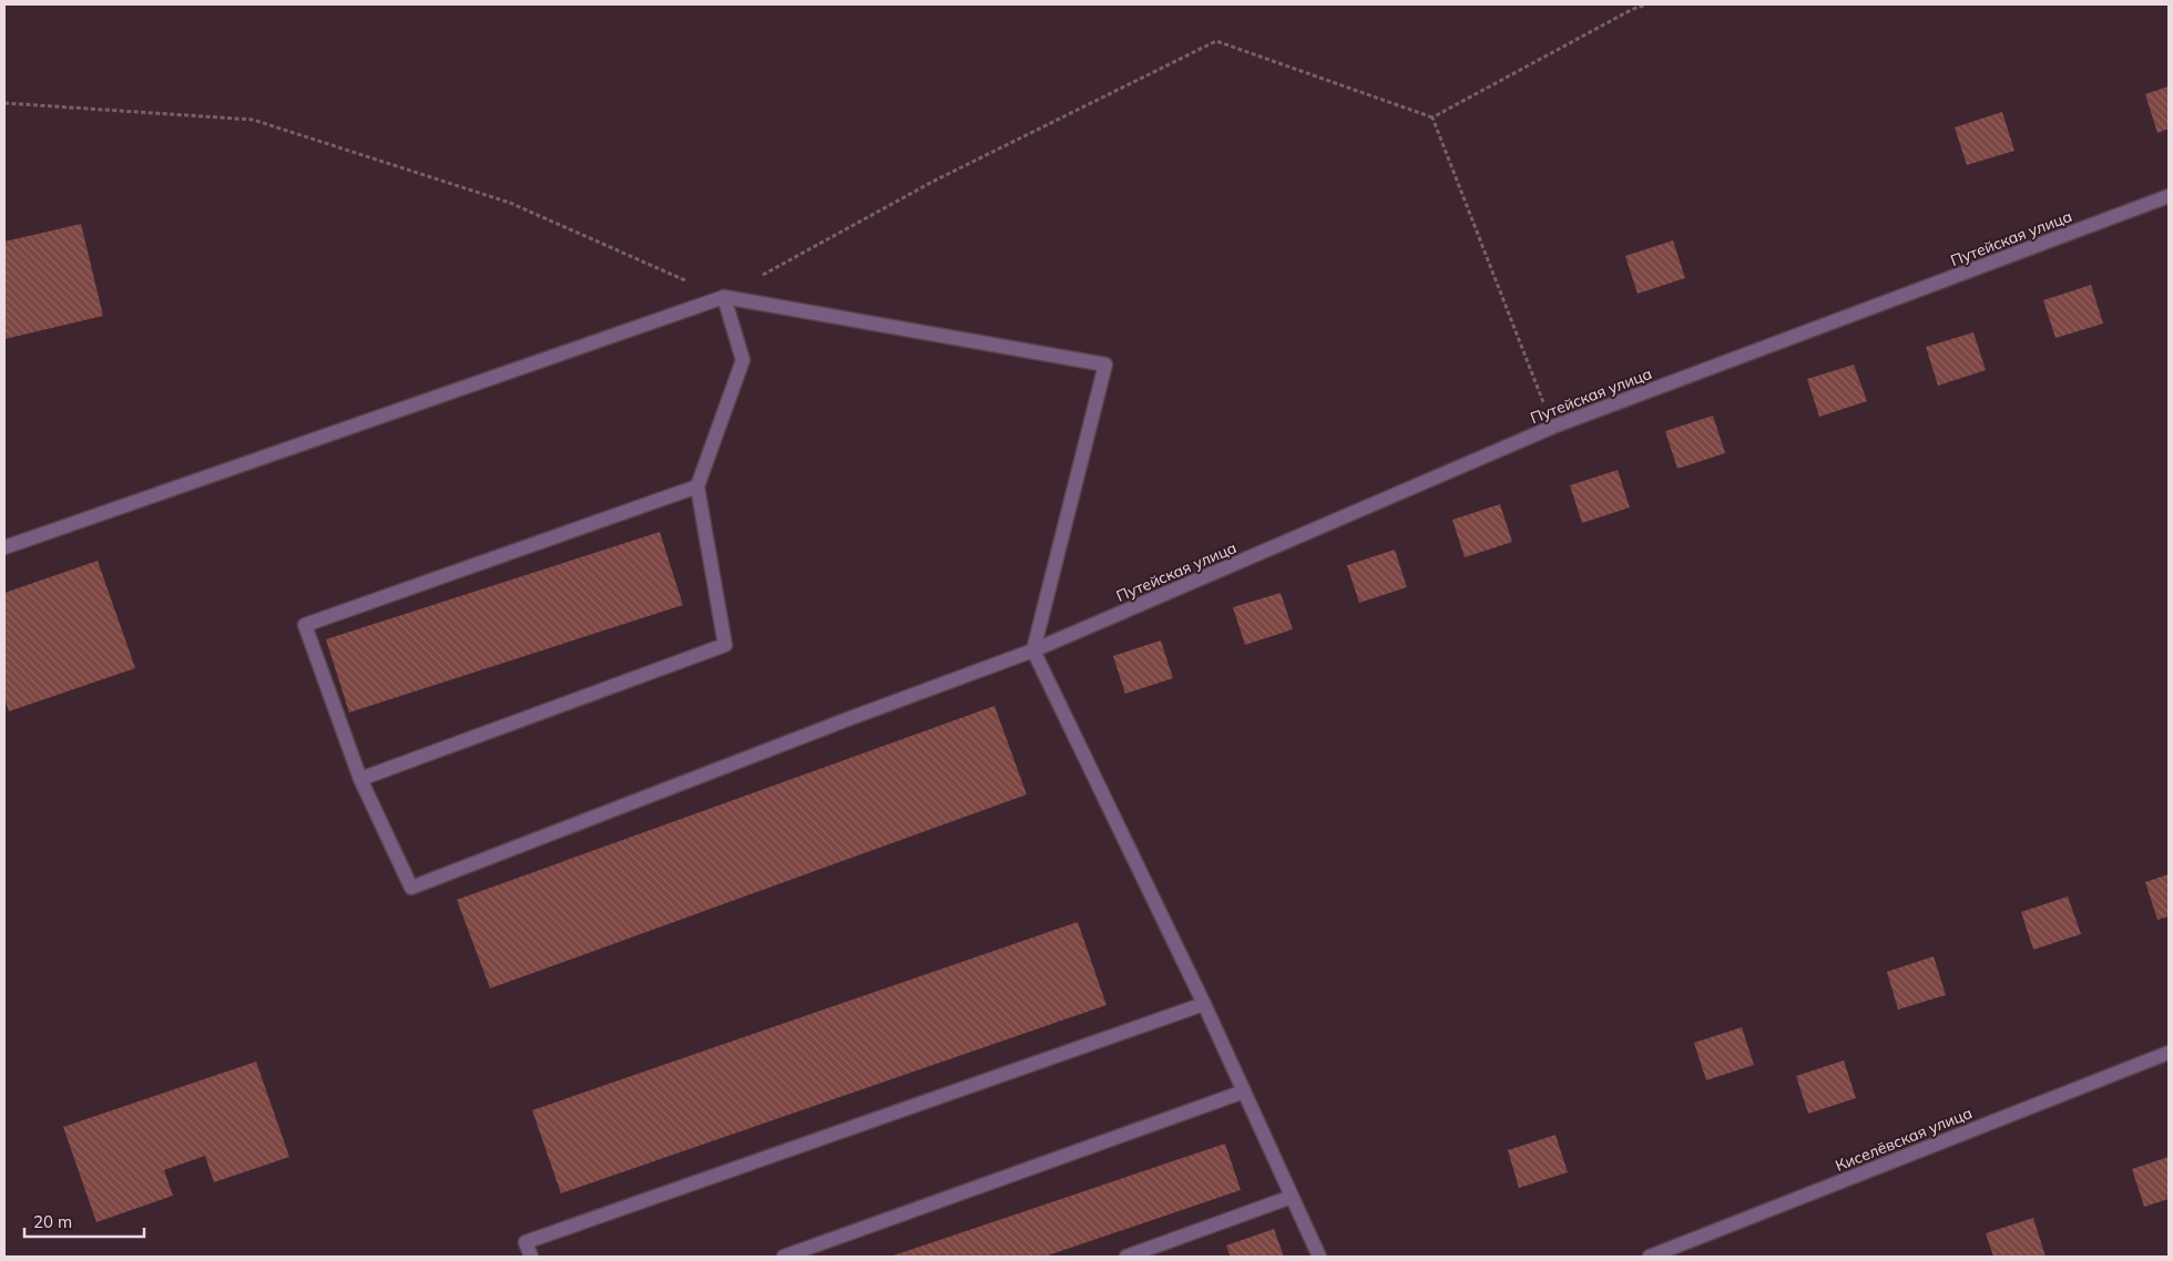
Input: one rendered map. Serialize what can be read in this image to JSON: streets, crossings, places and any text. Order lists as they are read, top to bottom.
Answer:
{
  "streets": {
    "street": ["Путейская улица", "Киселёвская улица"]
  },
  "scale_bar": "20 m"
}
